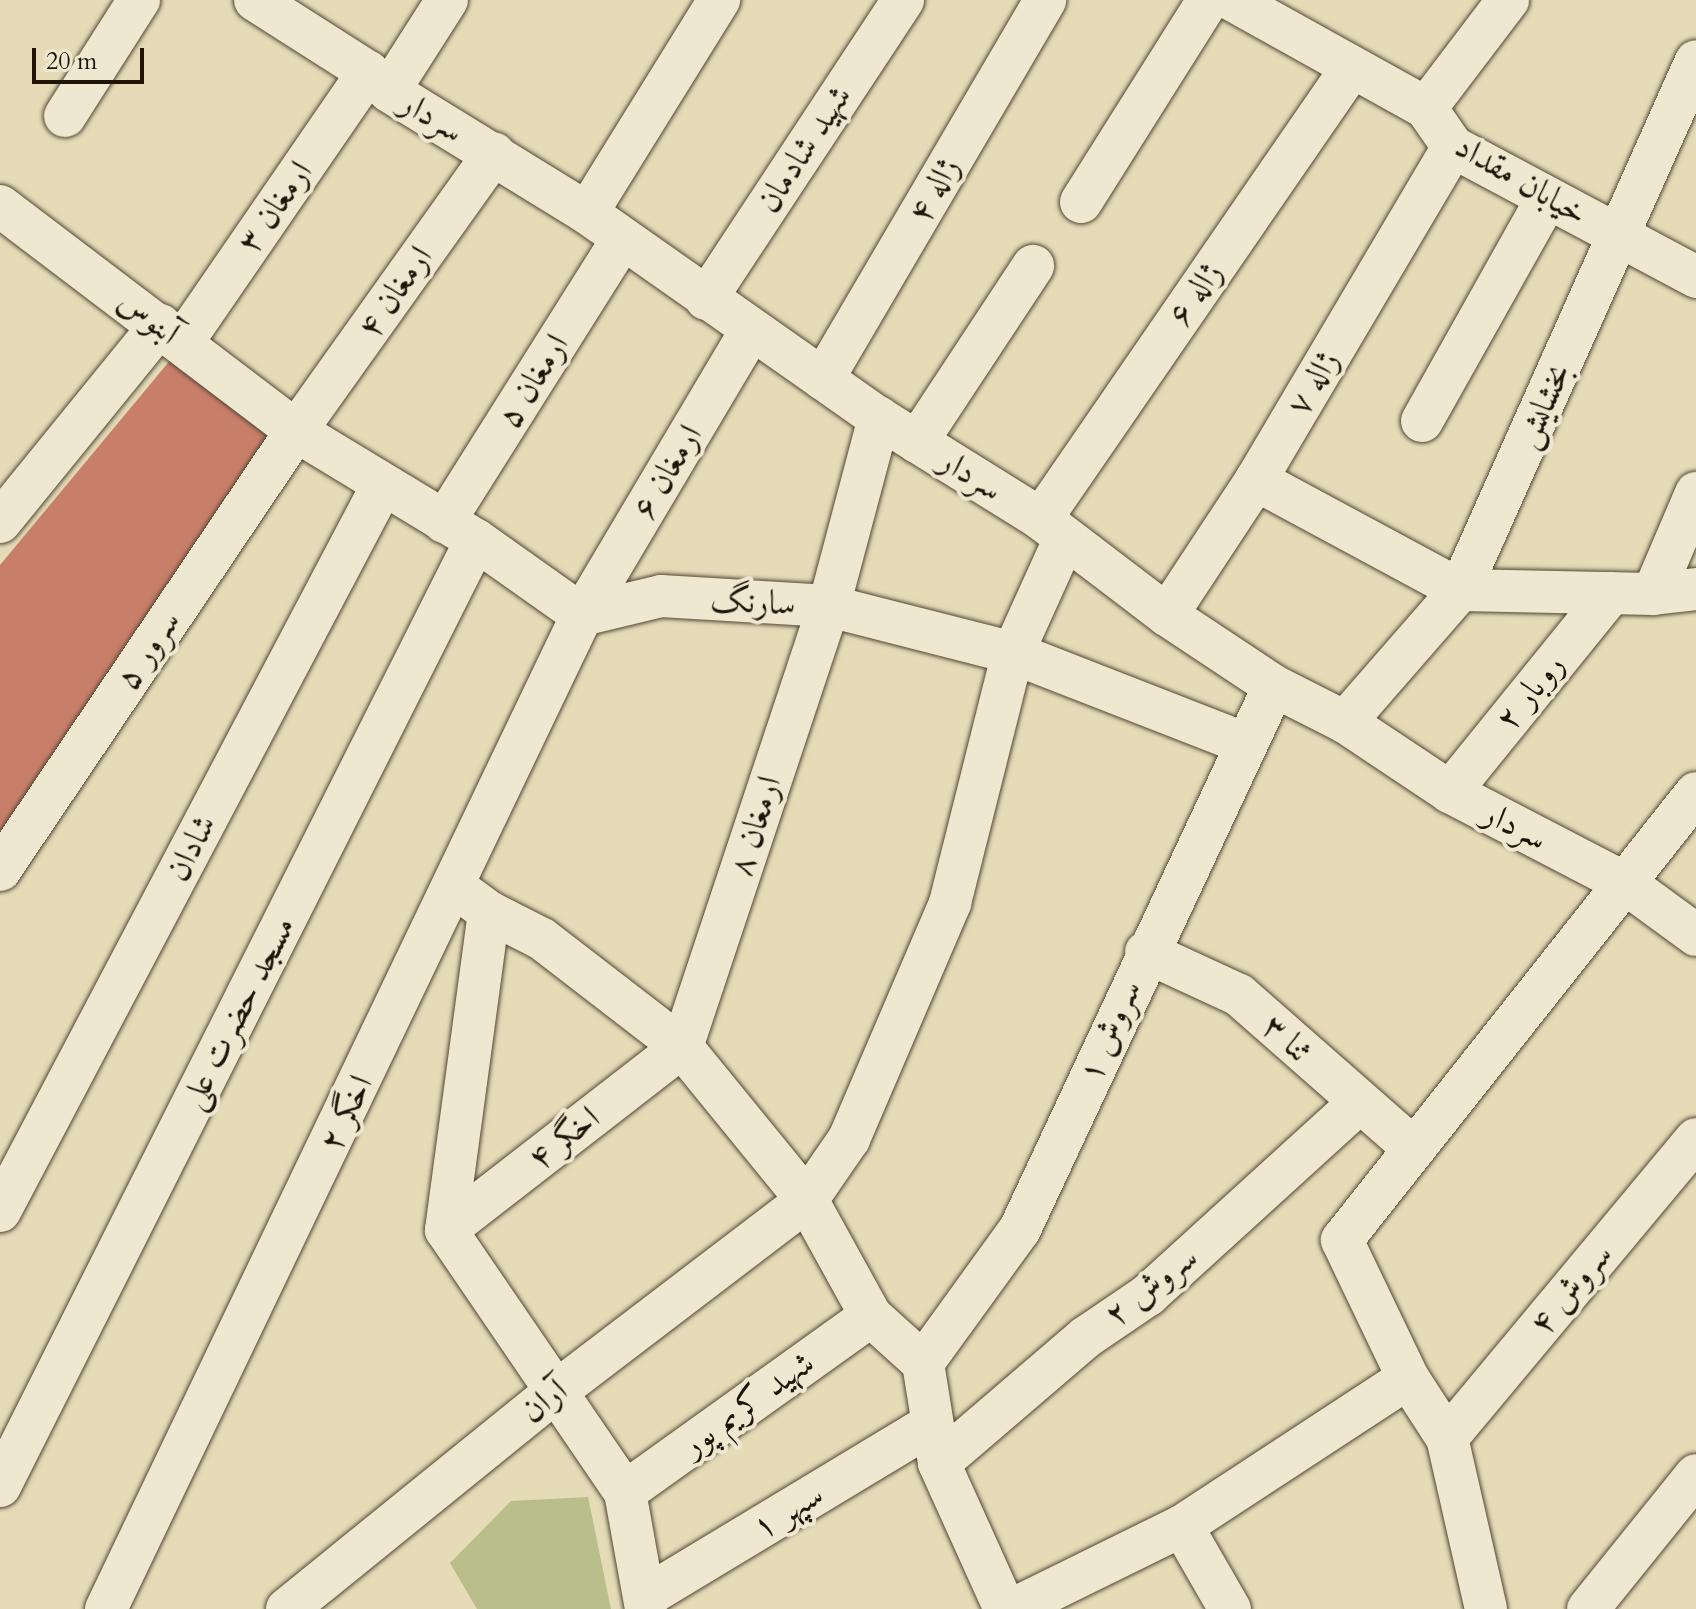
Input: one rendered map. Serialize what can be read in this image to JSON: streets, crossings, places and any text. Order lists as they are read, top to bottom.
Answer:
{
  "streets": {
    "street": [
      "سردار",
      "شهید شادمان",
      "خیابان مقداد",
      "ژاله ۴",
      "ارمغان ۳",
      "ارمغان ۴",
      "ژاله ۶",
      "آبنوس",
      "ارمغان ۵",
      "ژاله ۷",
      "بخشایش",
      "ارمغان ۶",
      "سارنگ",
      "سرور ۵",
      "روبار ۲",
      "ارمغان ۸",
      "شادان",
      "مسجد حضرت علی",
      "سروش ۱",
      "ثنا ۳",
      "اخگر ۲",
      "اخگر ۴",
      "سروش ۲",
      "سروش ۴",
      "آران",
      "شهید کریم پور",
      "سپهر ۱"
    ]
  },
  "crossings": [
    ["سردار", "شهید شادمان"],
    ["سردار", "ژاله ۴"],
    ["سردار", "ارمغان ۳"],
    ["سردار", "ارمغان ۴"],
    ["سردار", "ژاله ۶"],
    ["سردار", "ارمغان ۵"],
    ["سردار", "ژاله ۷"],
    ["سردار", "بخشایش"],
    ["سردار", "ارمغان ۶"],
    ["سردار", "روبار ۲"],
    ["سردار", "ارمغان ۸"],
    ["سردار", "سروش ۱"],
    ["خیابان مقداد", "ژاله ۶"],
    ["خیابان مقداد", "ژاله ۷"],
    ["خیابان مقداد", "بخشایش"],
    ["ارمغان ۳", "آبنوس"],
    ["ارمغان ۴", "آبنوس"],
    ["ارمغان ۴", "سرور ۵"],
    ["ژاله ۶", "سارنگ"],
    ["ژاله ۶", "آران"],
    ["آبنوس", "سرور ۵"],
    ["ارمغان ۵", "مسجد حضرت علی"],
    ["ارمغان ۶", "سارنگ"],
    ["ارمغان ۶", "اخگر ۲"],
    ["سارنگ", "ارمغان ۸"],
    ["سارنگ", "سروش ۱"],
    ["سارنگ", "اخگر ۲"],
    ["سارنگ", "آران"],
    ["ارمغان ۸", "اخگر ۴"],
    ["سروش ۱", "ثنا ۳"],
    ["ثنا ۳", "سروش ۲"],
    ["سروش ۲", "سپهر ۱"]
  ],
  "scale_bar": "20 m"
}
